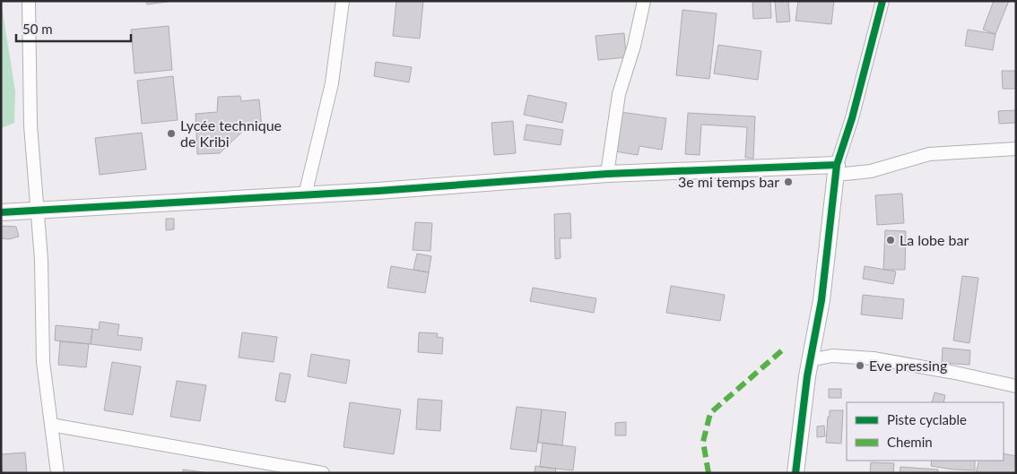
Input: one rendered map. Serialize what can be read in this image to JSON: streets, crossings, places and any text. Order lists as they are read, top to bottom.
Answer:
{
  "places": [
    "Lycée technique de Kribi",
    "3e mi temps bar",
    "La lobe bar",
    "Eve pressing"
  ],
  "legend": ["Piste cyclable", "Chemin"],
  "scale_bar": "50 m"
}
